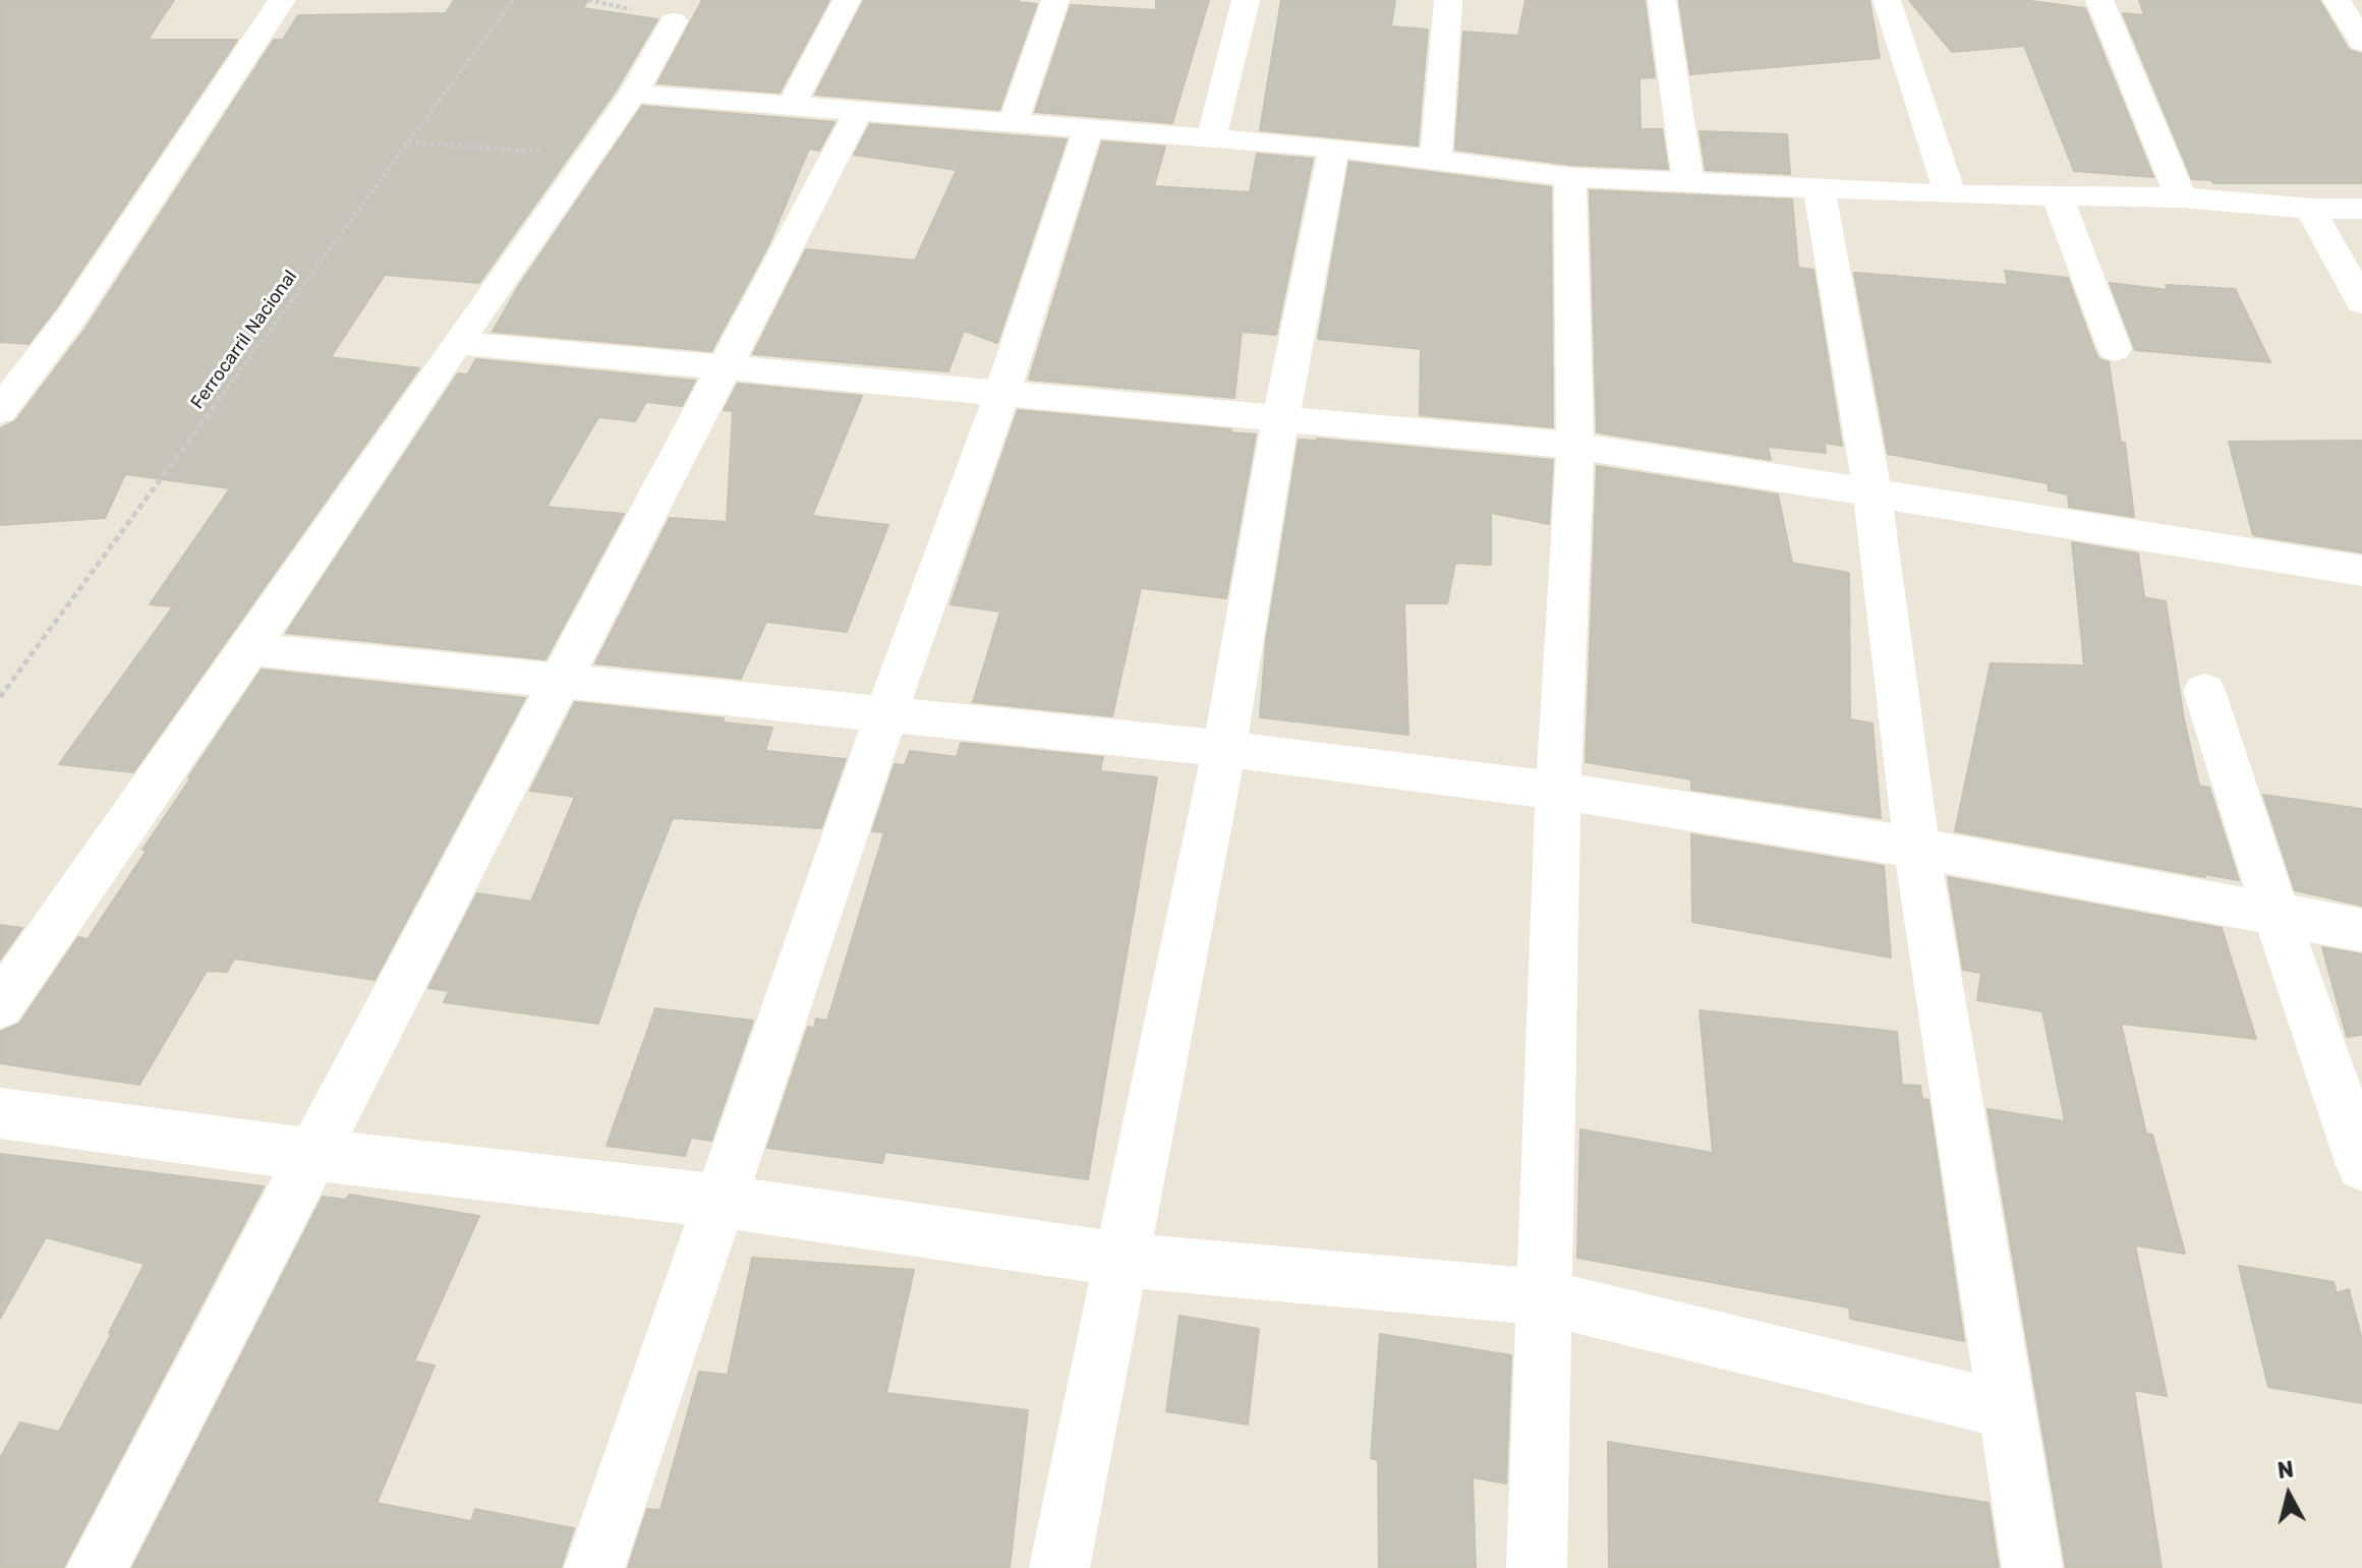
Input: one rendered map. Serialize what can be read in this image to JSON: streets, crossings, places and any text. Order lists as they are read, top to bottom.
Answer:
{
  "streets": {
    "path": ["Ferrocarril Nacional"]
  },
  "north": "top"
}
